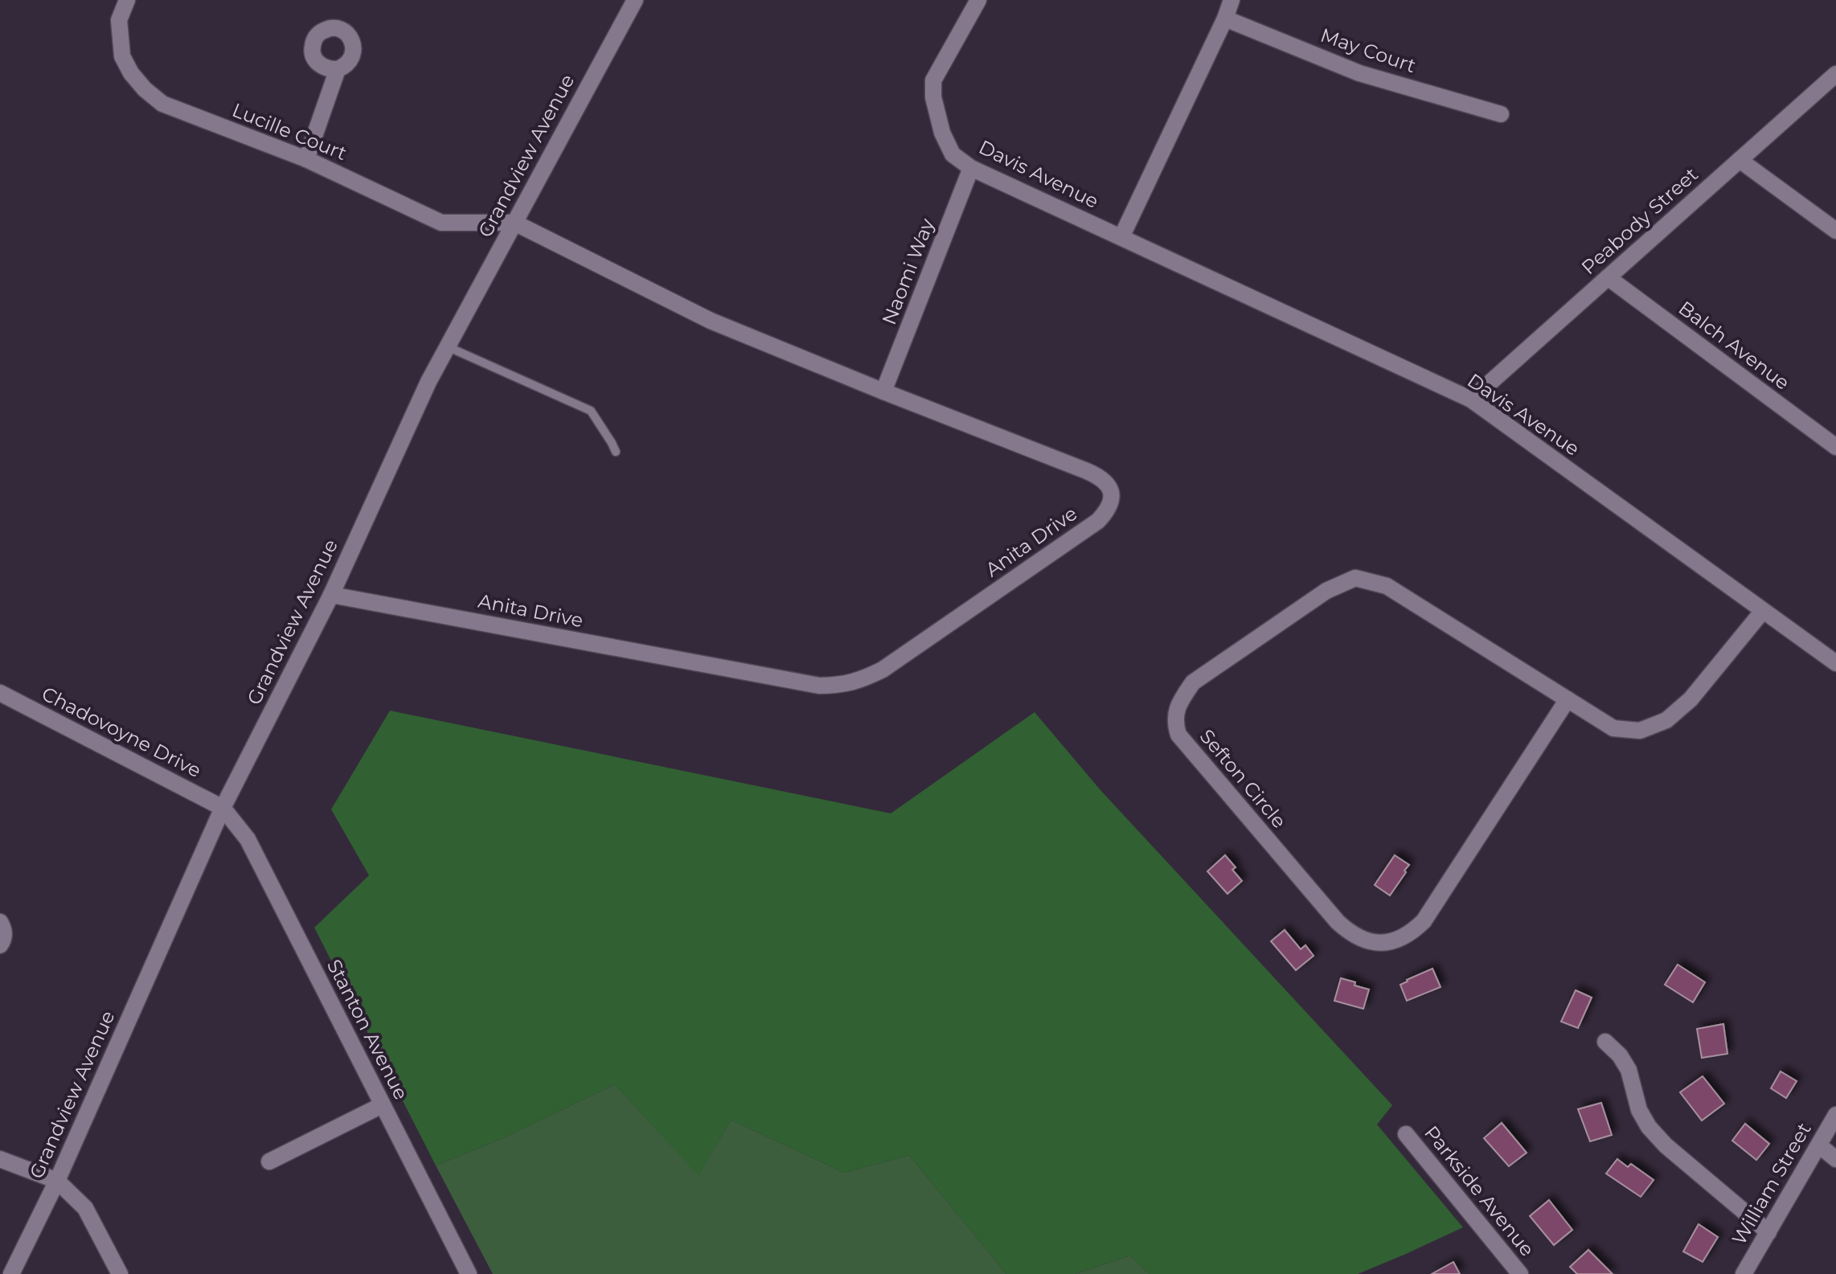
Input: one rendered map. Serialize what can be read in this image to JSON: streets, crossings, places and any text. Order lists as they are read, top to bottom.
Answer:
{
  "streets": {
    "street": [
      "May Court",
      "Lucille Court",
      "Grandview Avenue",
      "Davis Avenue",
      "Peabody Street",
      "Naomi Way",
      "Balch Avenue",
      "Anita Drive",
      "Chadovoyne Drive",
      "Sefton Circle",
      "Stanton Avenue",
      "William Street",
      "Parkside Avenue"
    ]
  },
  "crossings": [
    ["Lucille Court", "Grandview Avenue"],
    ["Lucille Court", "Anita Drive"],
    ["Grandview Avenue", "Anita Drive"],
    ["Grandview Avenue", "Chadovoyne Drive"],
    ["Grandview Avenue", "Stanton Avenue"],
    ["Davis Avenue", "Peabody Street"],
    ["Davis Avenue", "Naomi Way"],
    ["Davis Avenue", "Sefton Circle"],
    ["Peabody Street", "Balch Avenue"],
    ["Naomi Way", "Anita Drive"],
    ["Chadovoyne Drive", "Stanton Avenue"]
  ]
}
